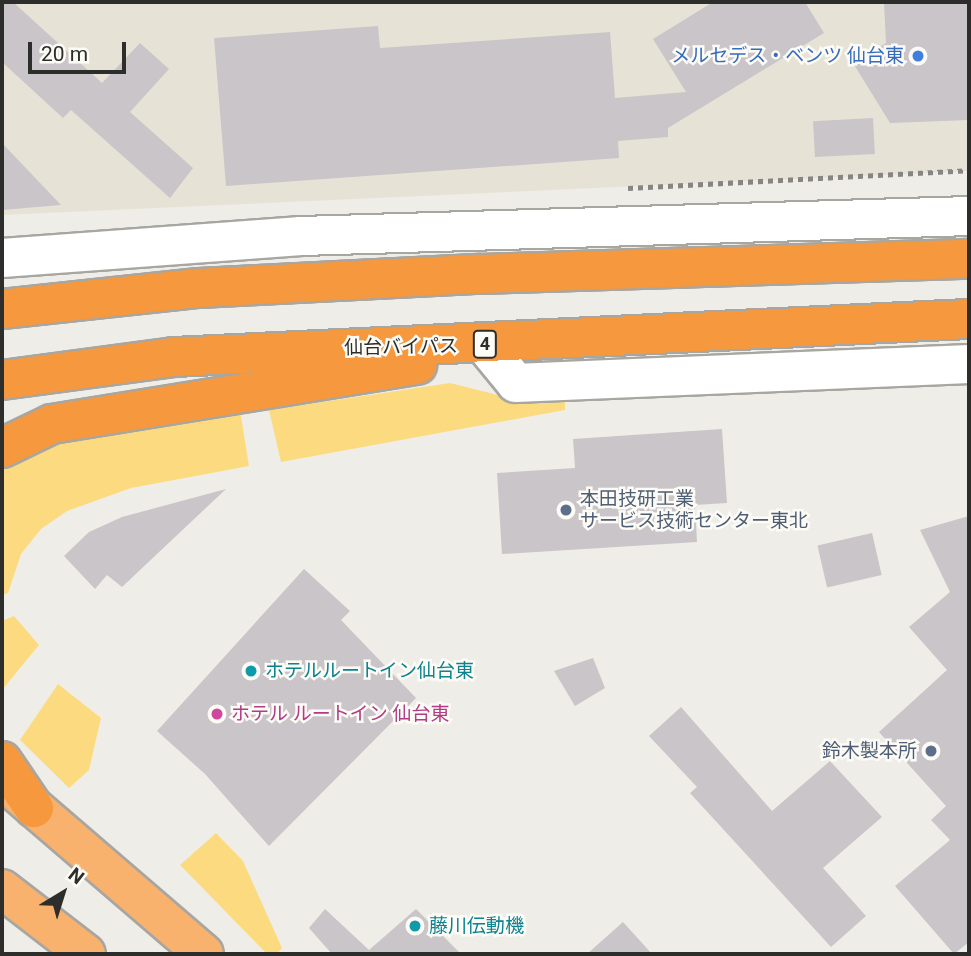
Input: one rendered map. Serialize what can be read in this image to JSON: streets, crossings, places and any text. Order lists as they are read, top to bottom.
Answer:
{
  "streets": {
    "highway": ["4", "仙台バイパス"]
  },
  "places": [
    "メルセデス・ベンツ 仙台東",
    "本田技研工業 サービス技術センター東北",
    "ホテルルートイン仙台東",
    "ホテル ルートイン 仙台東",
    "鈴木製本所",
    "藤川伝動機"
  ],
  "scale_bar": "20 m",
  "north": "top right"
}
